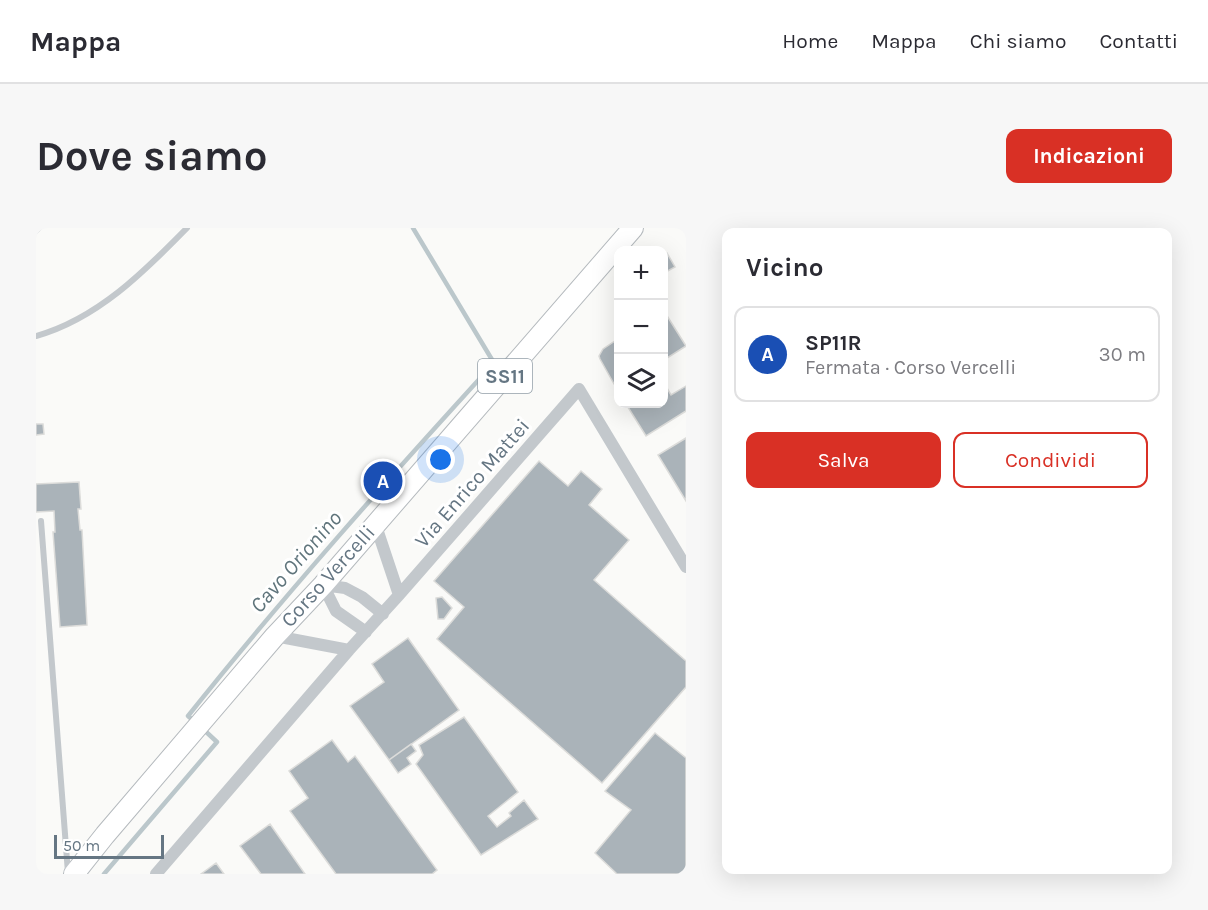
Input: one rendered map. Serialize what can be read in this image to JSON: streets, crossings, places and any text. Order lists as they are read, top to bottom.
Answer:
{
  "streets": {
    "main road": ["SS11", "Corso Vercelli"],
    "street": ["Via Enrico Mattei"]
  },
  "crossings": [
    ["Via Enrico Mattei", "Corso Vercelli"]
  ],
  "water": ["Cavo Orionino"],
  "scale_bar": "50 m",
  "page": {
    "header": "Mappa",
    "nav": [
      "Home",
      "Mappa",
      "Chi siamo",
      "Contatti"
    ],
    "buttons": [
      "Indicazioni",
      ["Salva", "Condividi"]
    ],
    "title": "Dove siamo",
    "heading": "Vicino",
    "map_buttons": ["+", "−"],
    "list": [
      {
        "mark": "A",
        "name": "SP11R",
        "note": "Fermata · Corso Vercelli",
        "value": "30 m"
      }
    ],
    "pins": "A",
    "scale": "50 m"
  }
}
